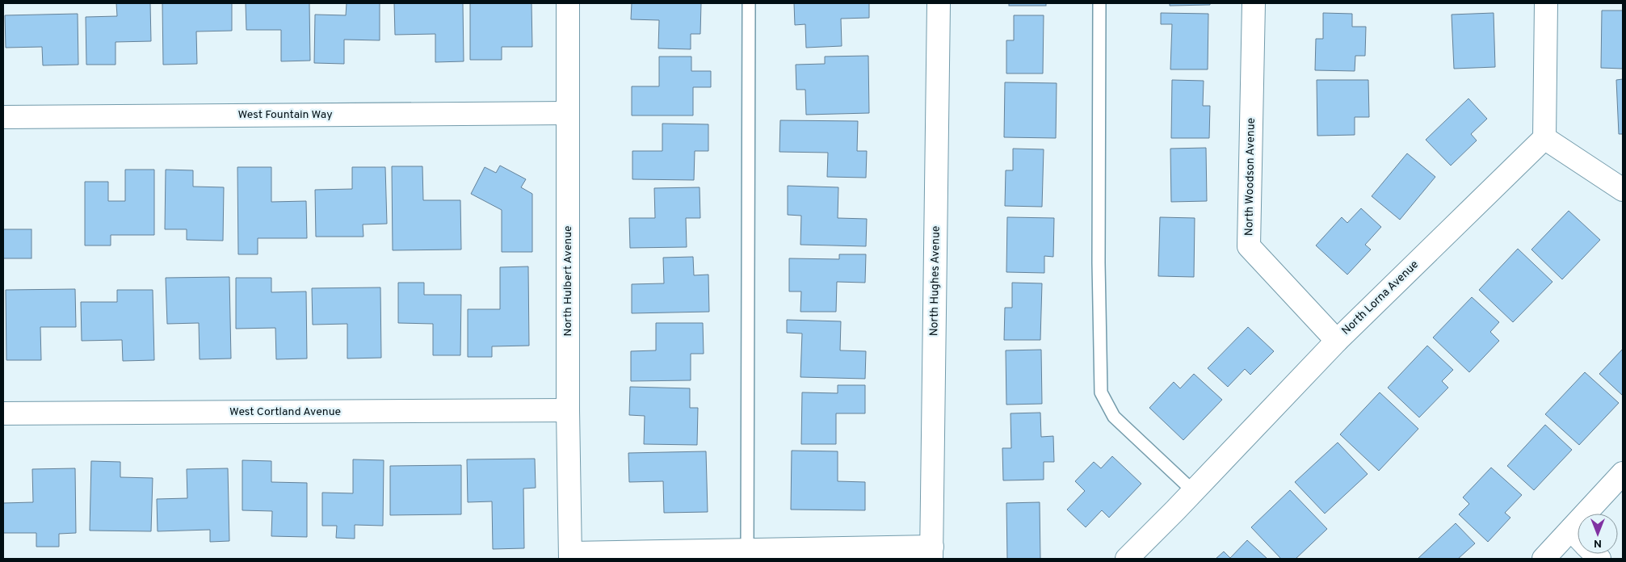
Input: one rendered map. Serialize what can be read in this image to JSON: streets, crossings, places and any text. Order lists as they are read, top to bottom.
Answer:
{
  "streets": {
    "street": [
      "West Fountain Way",
      "North Woodson Avenue",
      "North Hulbert Avenue",
      "North Hughes Avenue",
      "North Lorna Avenue",
      "West Cortland Avenue"
    ]
  },
  "crossings": [
    ["West Fountain Way", "North Hulbert Avenue"],
    ["North Woodson Avenue", "North Lorna Avenue"],
    ["North Hulbert Avenue", "West Cortland Avenue"]
  ],
  "north": "bottom"
}
